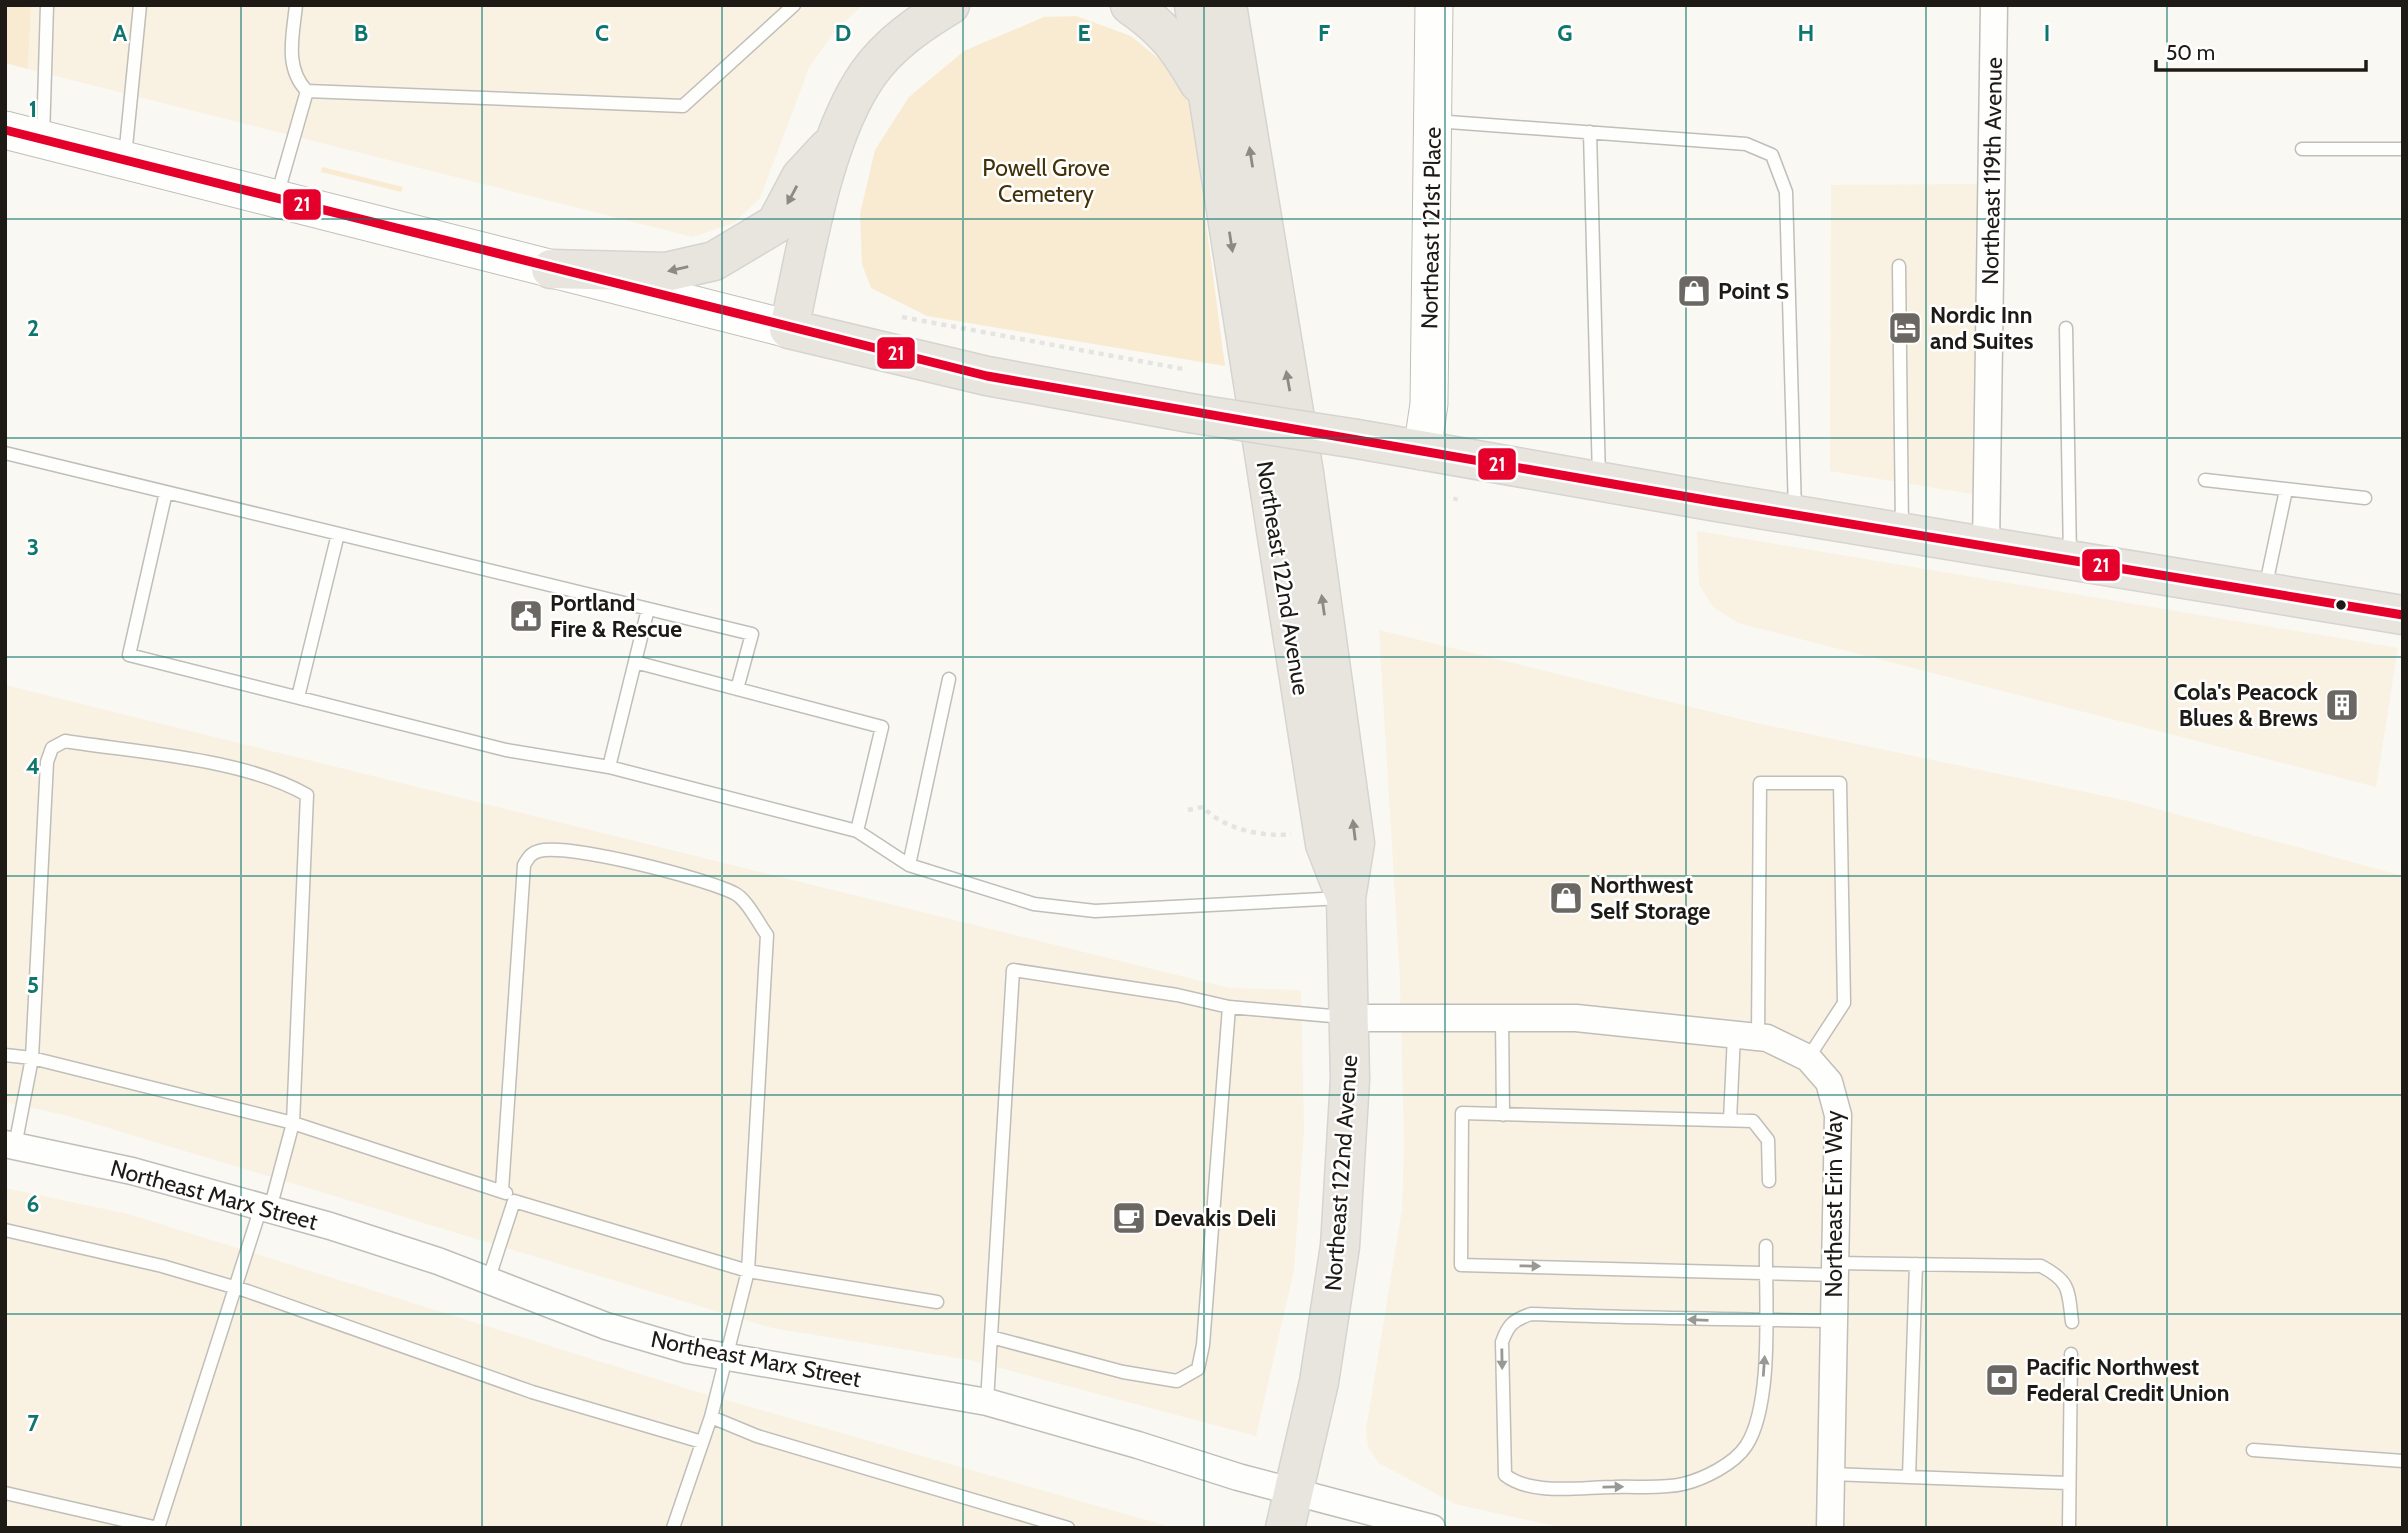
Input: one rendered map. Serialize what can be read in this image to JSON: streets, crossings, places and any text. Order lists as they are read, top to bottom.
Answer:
{
  "streets": {
    "main road": ["Northeast 121st Place", "Northeast 122nd Avenue"],
    "street": ["Northeast 119th Avenue", "Northeast Marx Street", "Northeast Erin Way"]
  },
  "crossings": [
    ["Northeast 122nd Avenue", "Northeast Marx Street"],
    ["Northeast 122nd Avenue", "Northeast Erin Way"]
  ],
  "parks": ["Powell Grove Cemetery"],
  "places": {
    "shop": ["Point S", "Northwest Self Storage"],
    "hotel": ["Nordic Inn and Suites"],
    "public building": ["Portland Fire & Rescue"],
    "building": ["Cola's Peacock Blues & Brews"],
    "cafe": ["Devakis Deli"],
    "bank": ["Pacific Northwest Federal Credit Union"]
  },
  "lines": ["transit line 21"],
  "scale_bar": "50 m",
  "grid": {
    "columns": [
      "A",
      "B",
      "C",
      "D",
      "E",
      "F",
      "G",
      "H",
      "I"
    ],
    "rows": [
      "1",
      "2",
      "3",
      "4",
      "5",
      "6",
      "7"
    ]
  }
}
